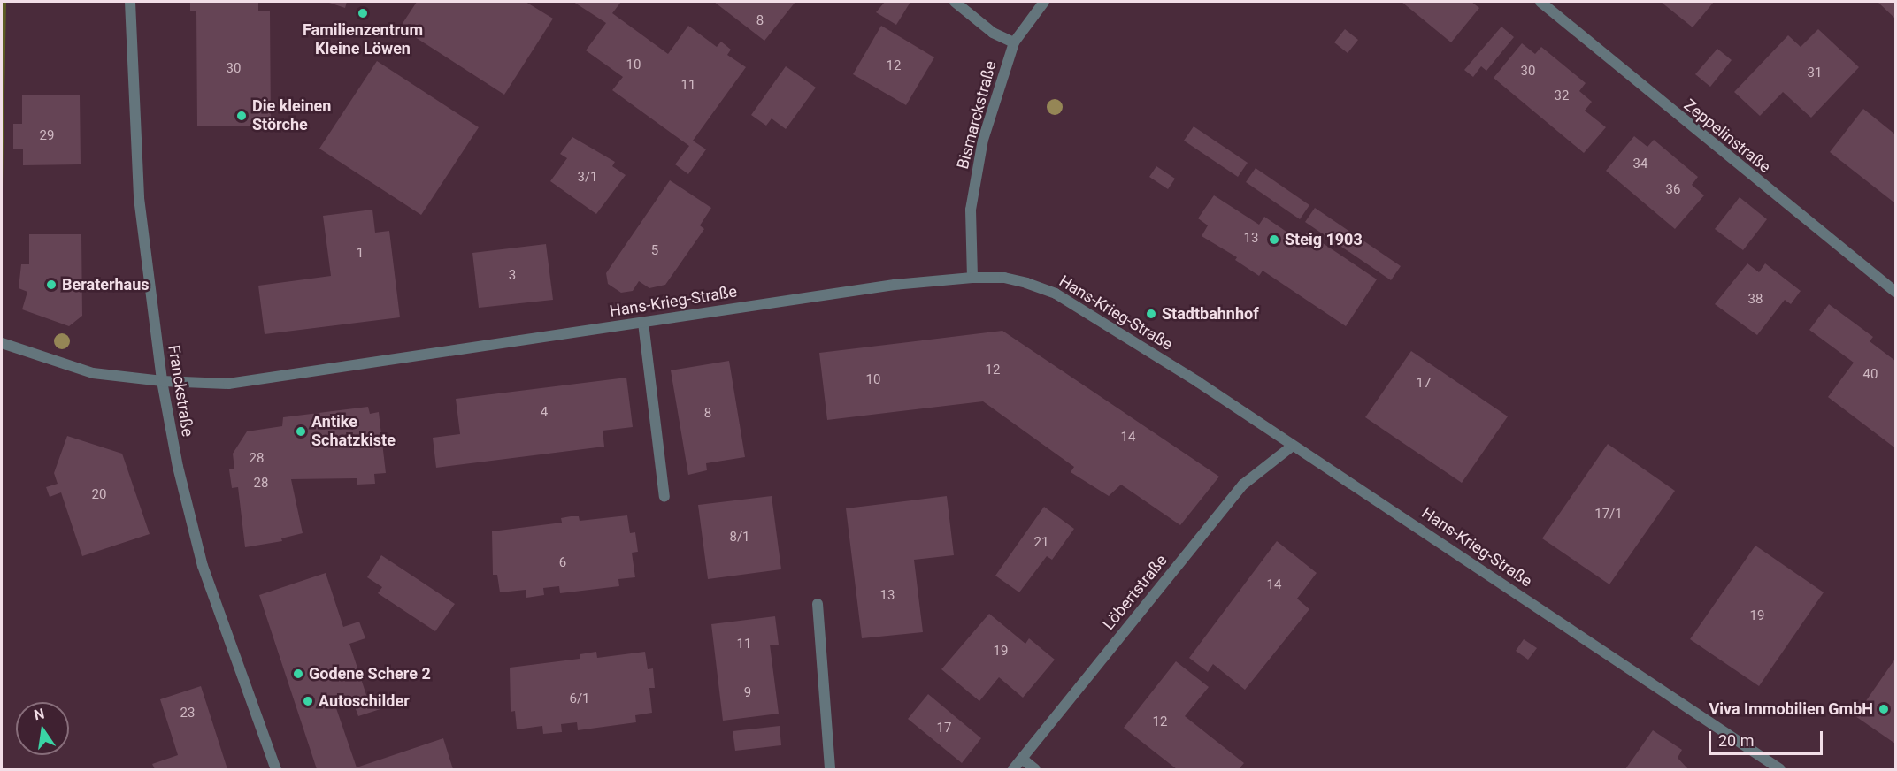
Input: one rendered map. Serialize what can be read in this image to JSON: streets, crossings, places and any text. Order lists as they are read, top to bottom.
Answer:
{
  "streets": {
    "street": [
      "Bismarckstraße",
      "Zeppelinstraße",
      "Hans-Krieg-Straße",
      "Franckstraße",
      "Löbertstraße"
    ]
  },
  "crossings": [
    ["Bismarckstraße", "Hans-Krieg-Straße"],
    ["Hans-Krieg-Straße", "Franckstraße"],
    ["Hans-Krieg-Straße", "Löbertstraße"]
  ],
  "places": [
    "Familienzentrum Kleine Löwen",
    "Die kleinen Störche",
    "Steig 1903",
    "Beraterhaus",
    "Stadtbahnhof",
    "Antike Schatzkiste",
    "Godene Schere 2",
    "Autoschilder",
    "Viva Immobilien GmbH"
  ],
  "house_numbers": [
    "8",
    "10",
    "12",
    "30",
    "30",
    "31",
    "11",
    "32",
    "29",
    "34",
    "3/1",
    "36",
    "13",
    "5",
    "1",
    "3",
    "38",
    "12",
    "40",
    "10",
    "17",
    "4",
    "8",
    "14",
    "28",
    "28",
    "20",
    "17/1",
    "8/1",
    "21",
    "6",
    "14",
    "13",
    "19",
    "11",
    "19",
    "9",
    "6/1",
    "23",
    "12",
    "17"
  ],
  "scale_bar": "20 m",
  "north": "top"
}
